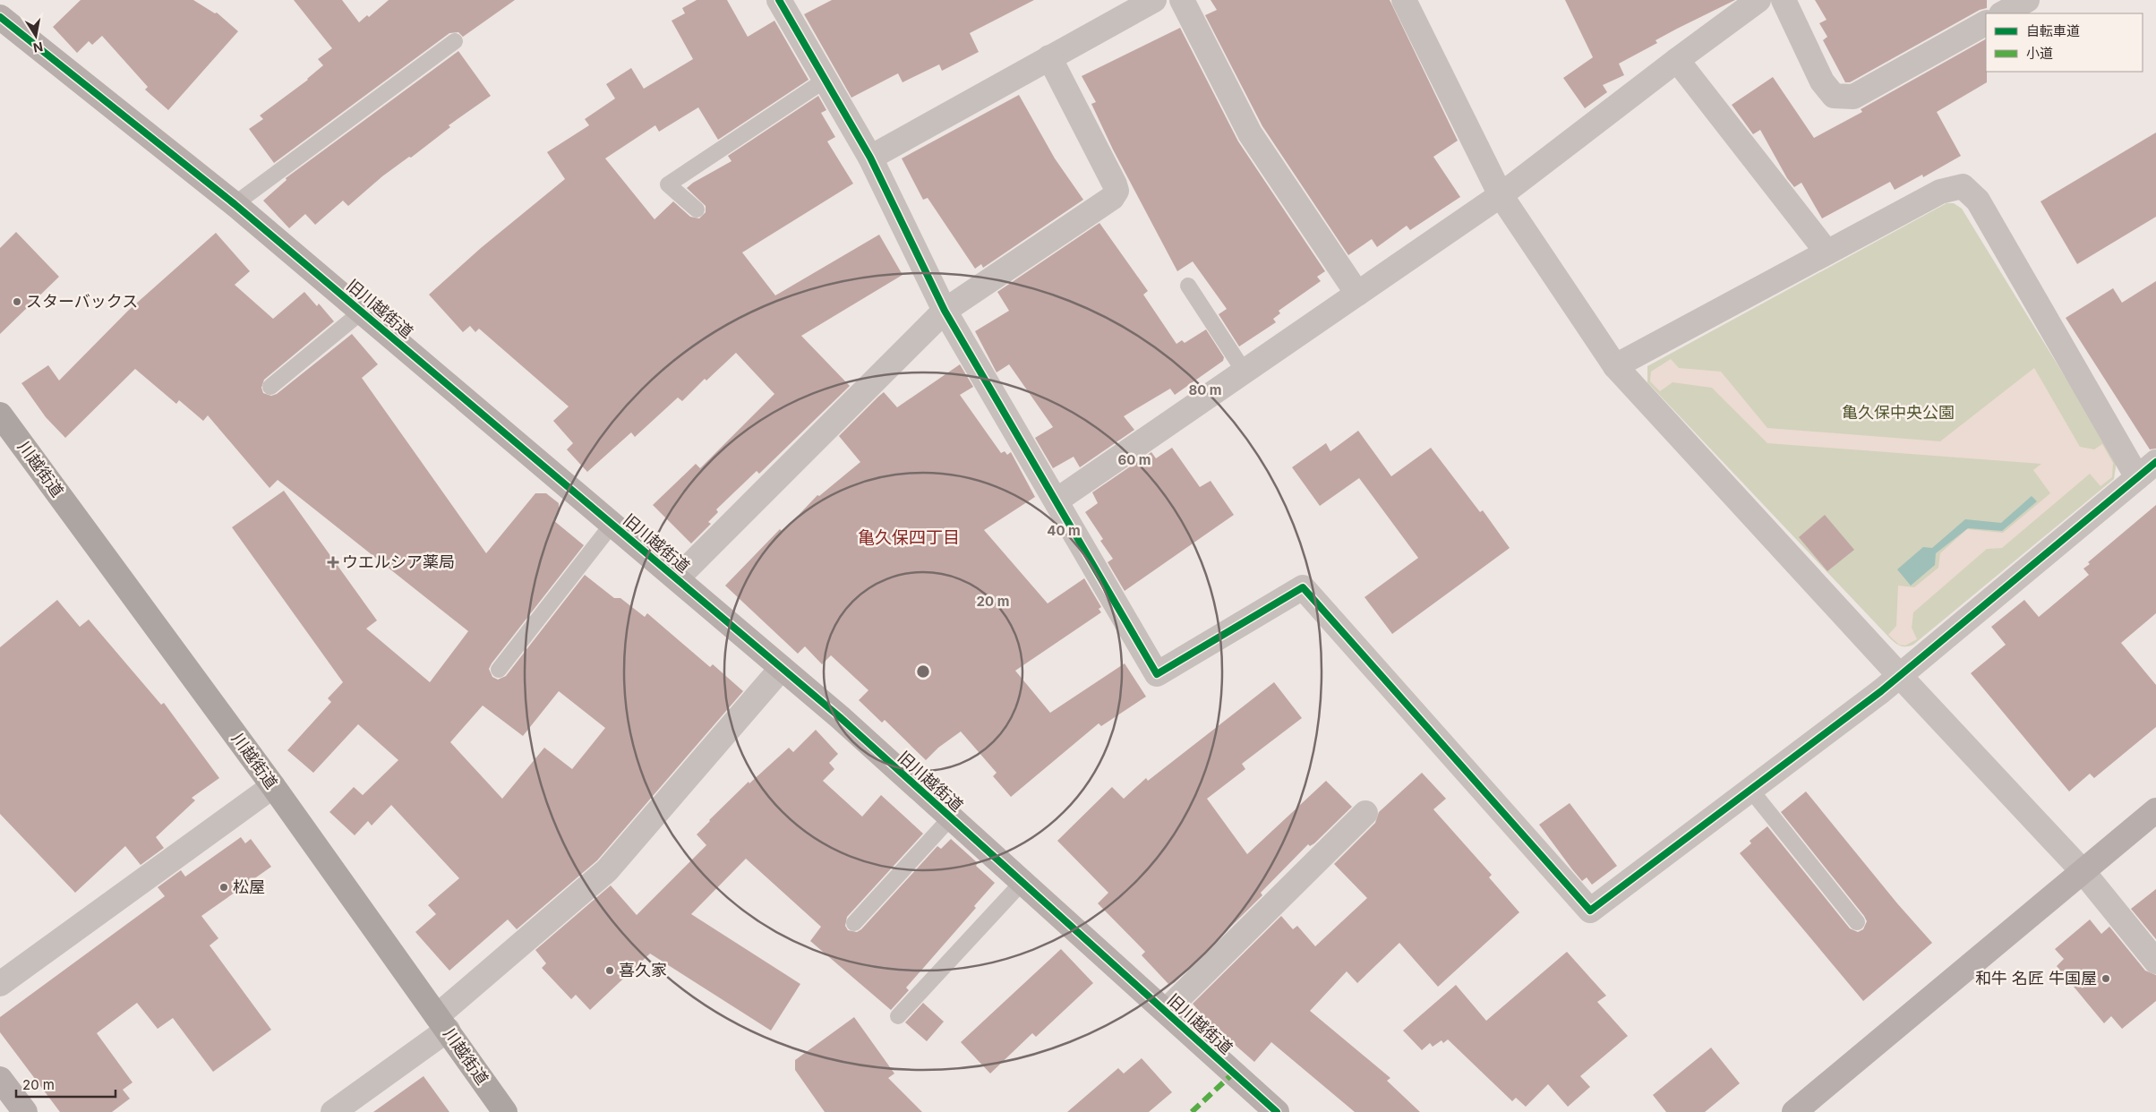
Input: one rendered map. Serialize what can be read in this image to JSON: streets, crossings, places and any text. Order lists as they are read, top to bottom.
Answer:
{
  "streets": {
    "highway": ["川越街道"],
    "street": ["旧川越街道"]
  },
  "districts": ["亀久保四丁目"],
  "parks": ["亀久保中央公園"],
  "places": {
    "other": [
      "スターバックス",
      "松屋",
      "喜久家",
      "和牛 名匠 牛国屋"
    ],
    "health": ["ウエルシア薬局"]
  },
  "legend": ["自転車道", "小道"],
  "scale_bar": "20 m",
  "north": "bottom",
  "rings": [
    "80 m",
    "60 m",
    "40 m",
    "20 m"
  ]
}
